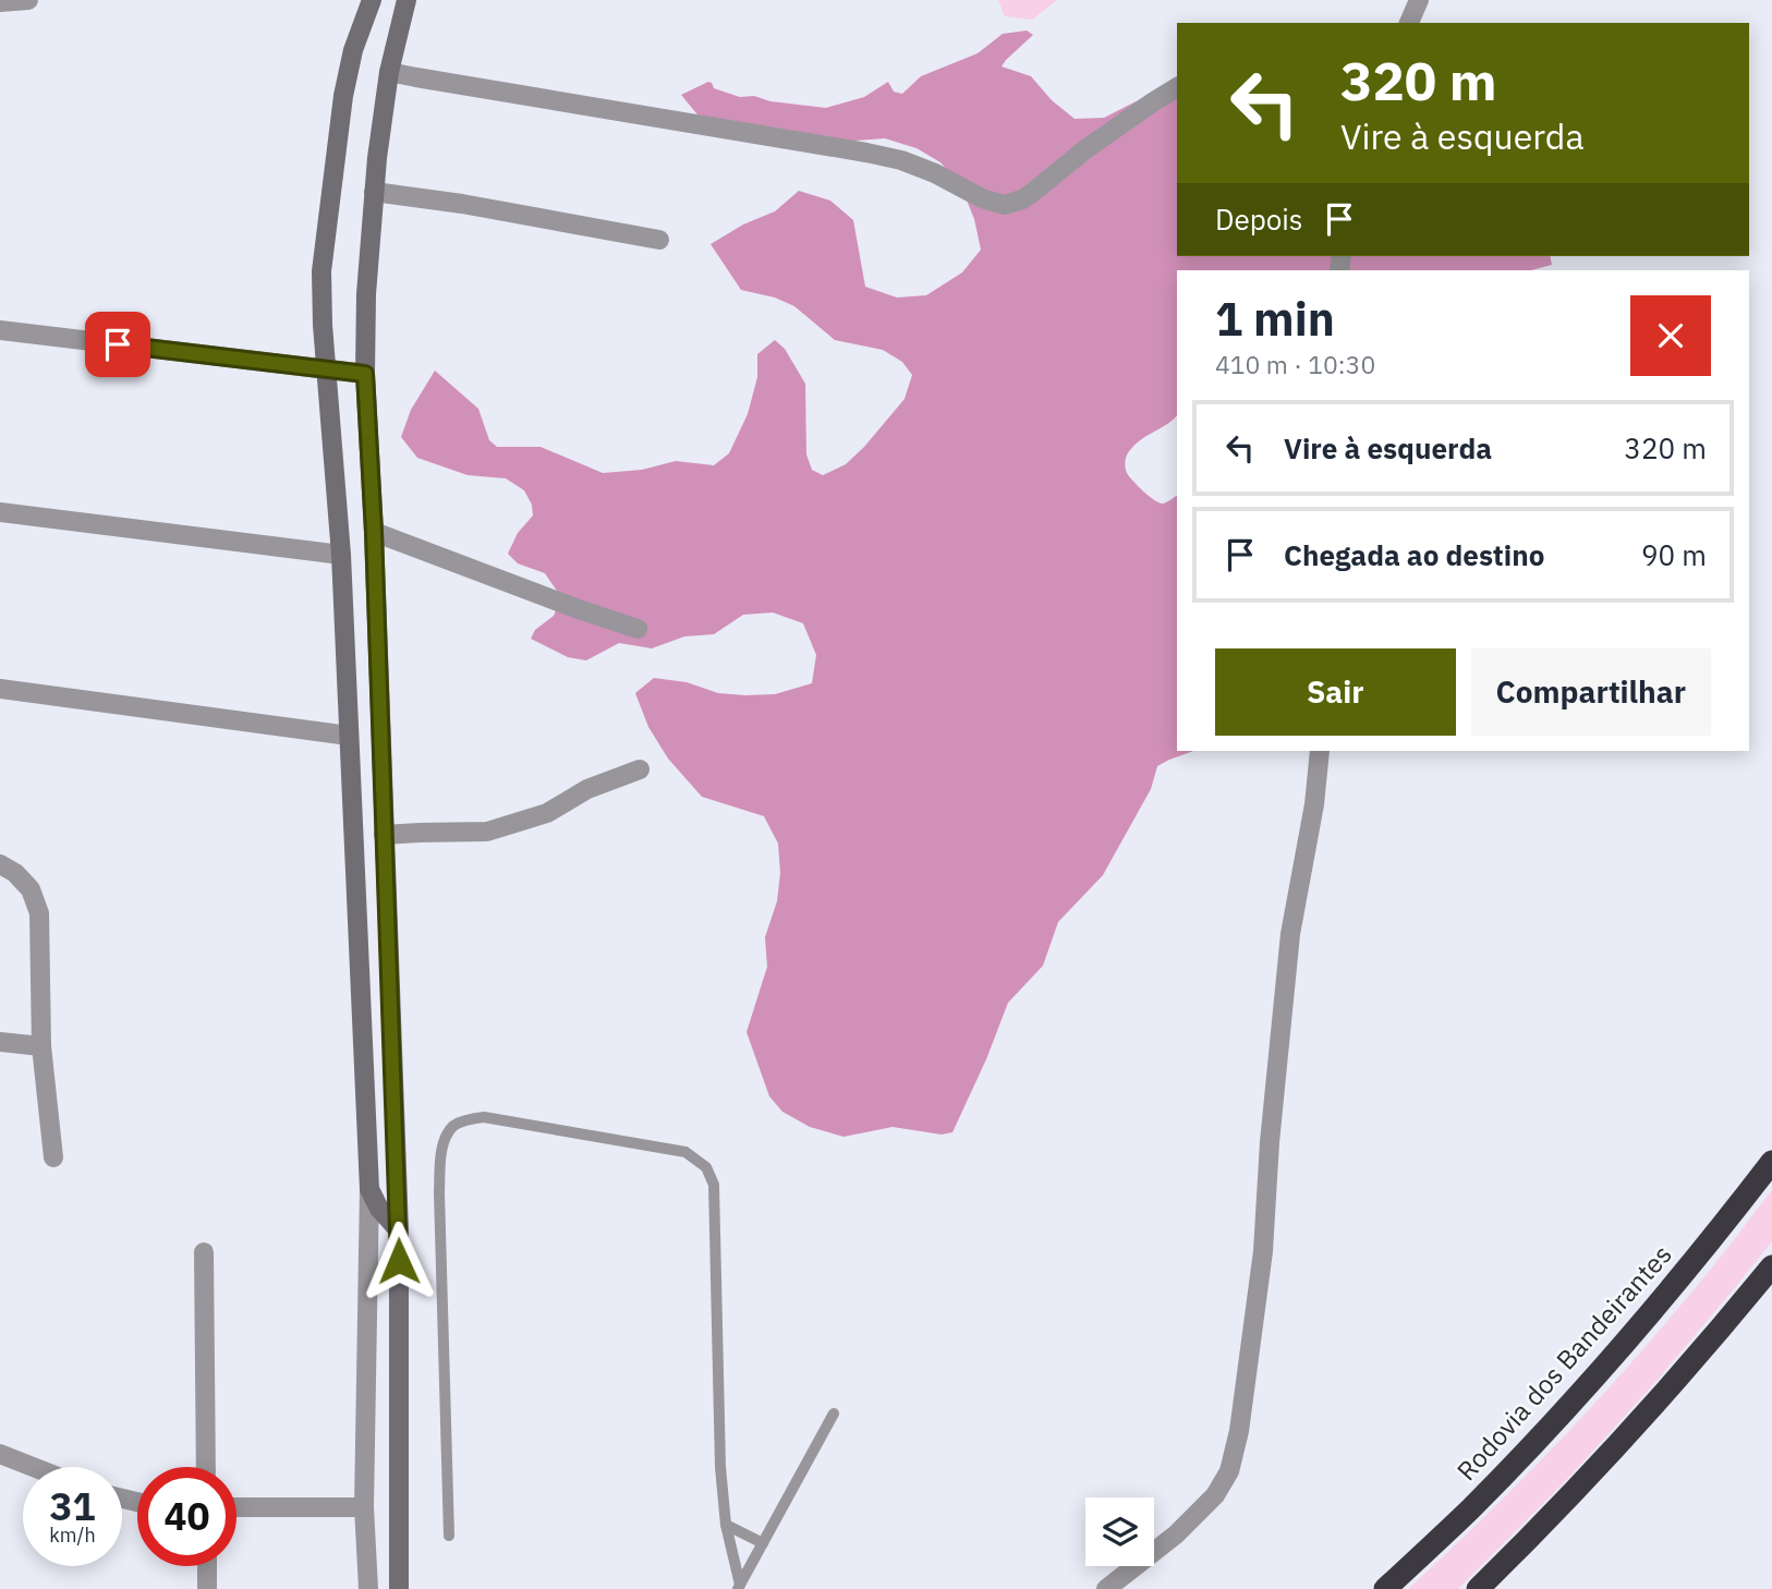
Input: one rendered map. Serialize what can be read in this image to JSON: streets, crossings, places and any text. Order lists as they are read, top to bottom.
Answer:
{
  "streets": {
    "highway": ["Rodovia dos Bandeirantes"]
  },
  "page": {
    "turn": ["320 m", "Vire à esquerda"],
    "then": "Depois",
    "heading": ["1 min", "410 m · 10:30"],
    "list": [
      {
        "name": "Vire à esquerda",
        "value": "320 m"
      },
      {
        "name": "Chegada ao destino",
        "value": "90 m"
      }
    ],
    "buttons": ["Sair", "Compartilhar"],
    "speed": "31 km/h",
    "limit": "40"
  }
}
